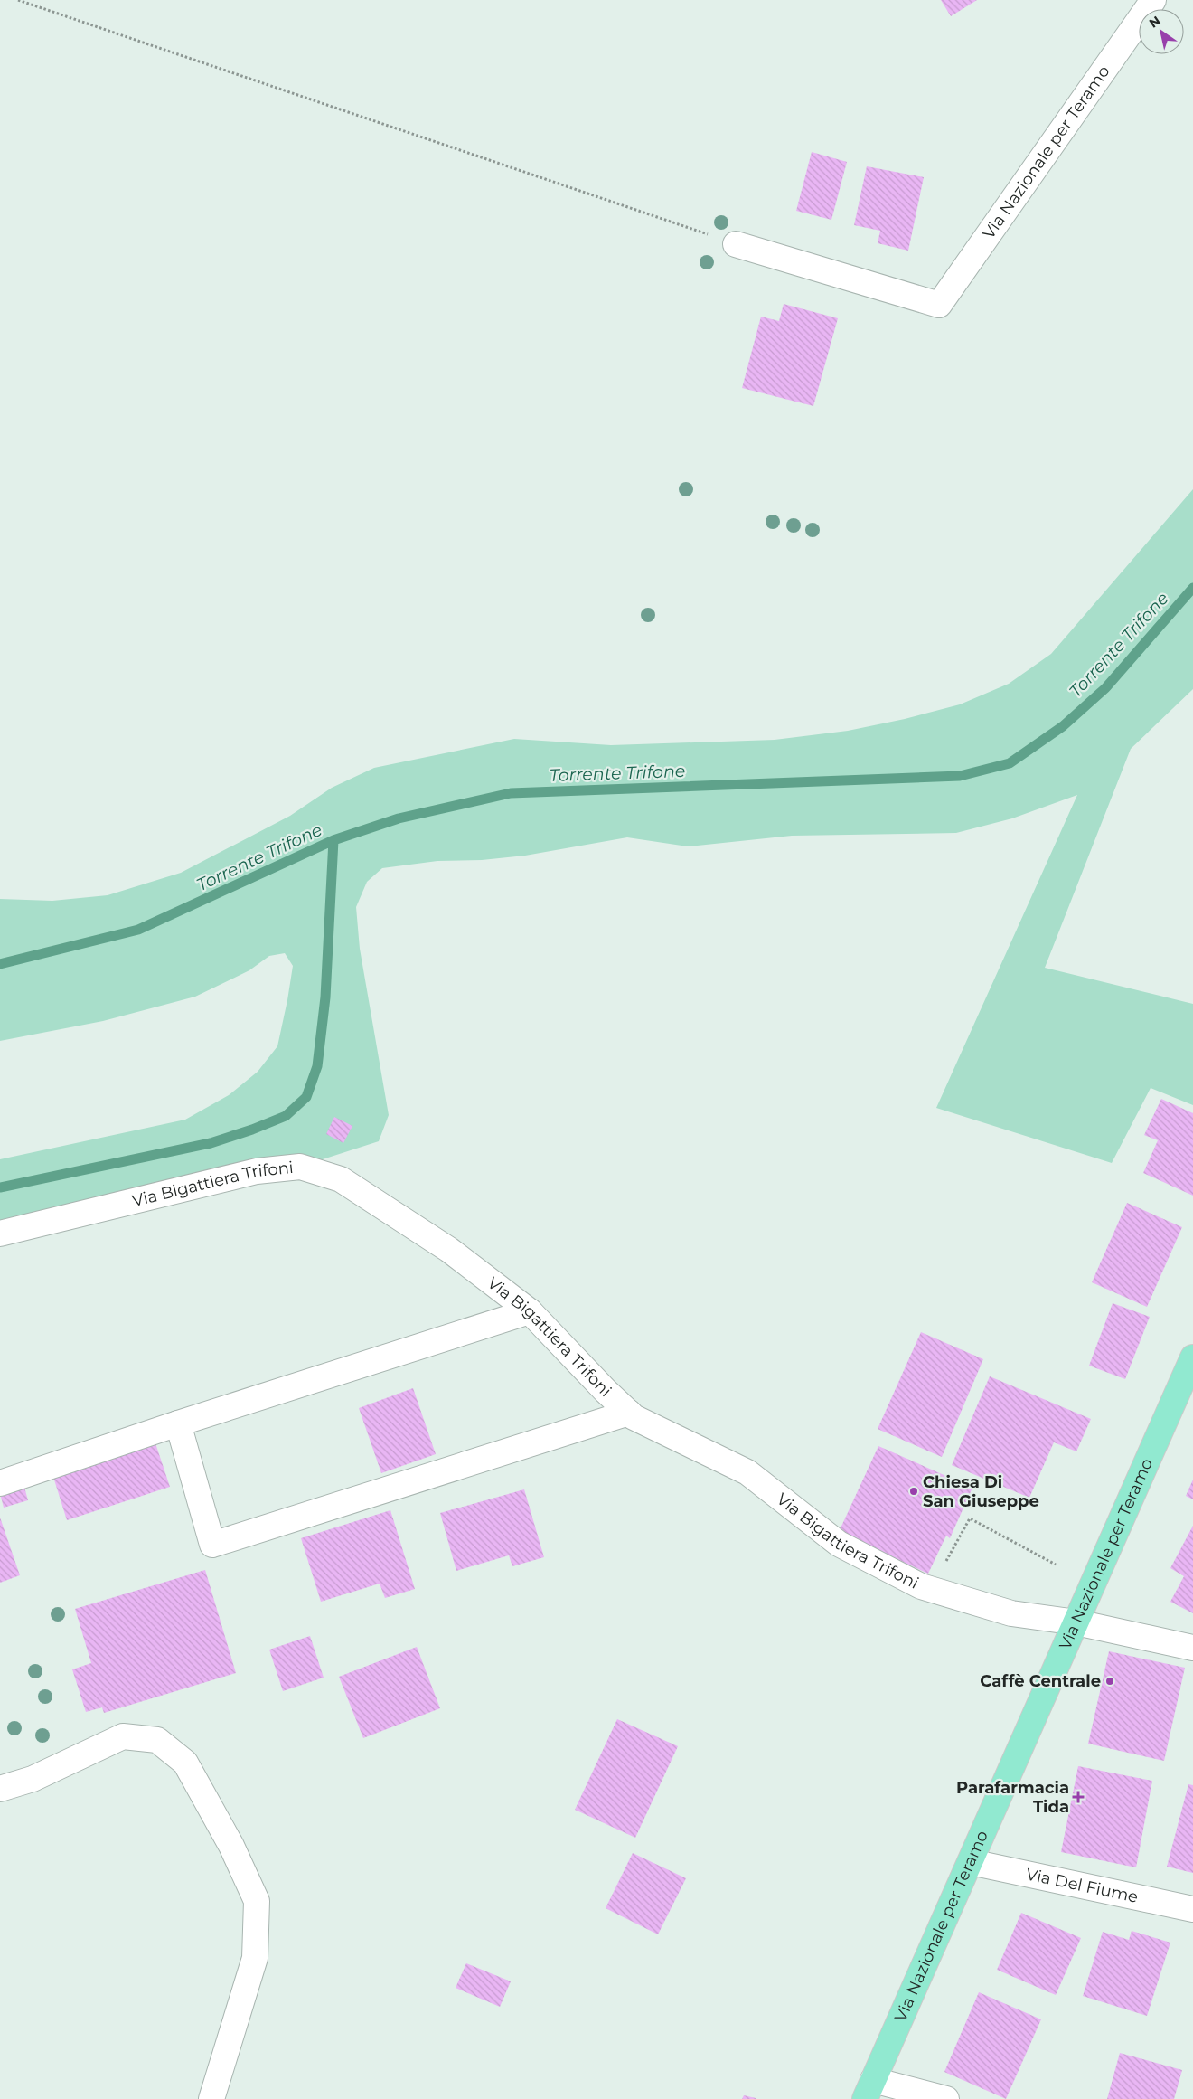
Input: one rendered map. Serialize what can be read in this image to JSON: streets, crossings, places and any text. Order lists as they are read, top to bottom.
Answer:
{
  "streets": {
    "main road": ["Via Nazionale per Teramo"],
    "street": ["Via Bigattiera Trifoni", "Via Del Fiume"]
  },
  "crossings": [
    ["Via Nazionale per Teramo", "Via Bigattiera Trifoni"],
    ["Via Nazionale per Teramo", "Via Del Fiume"]
  ],
  "water": ["Torrente Trifone"],
  "places": {
    "other": ["Chiesa Di San Giuseppe", "Caffè Centrale"],
    "health": ["Parafarmacia Tida"]
  },
  "north": "top left"
}
